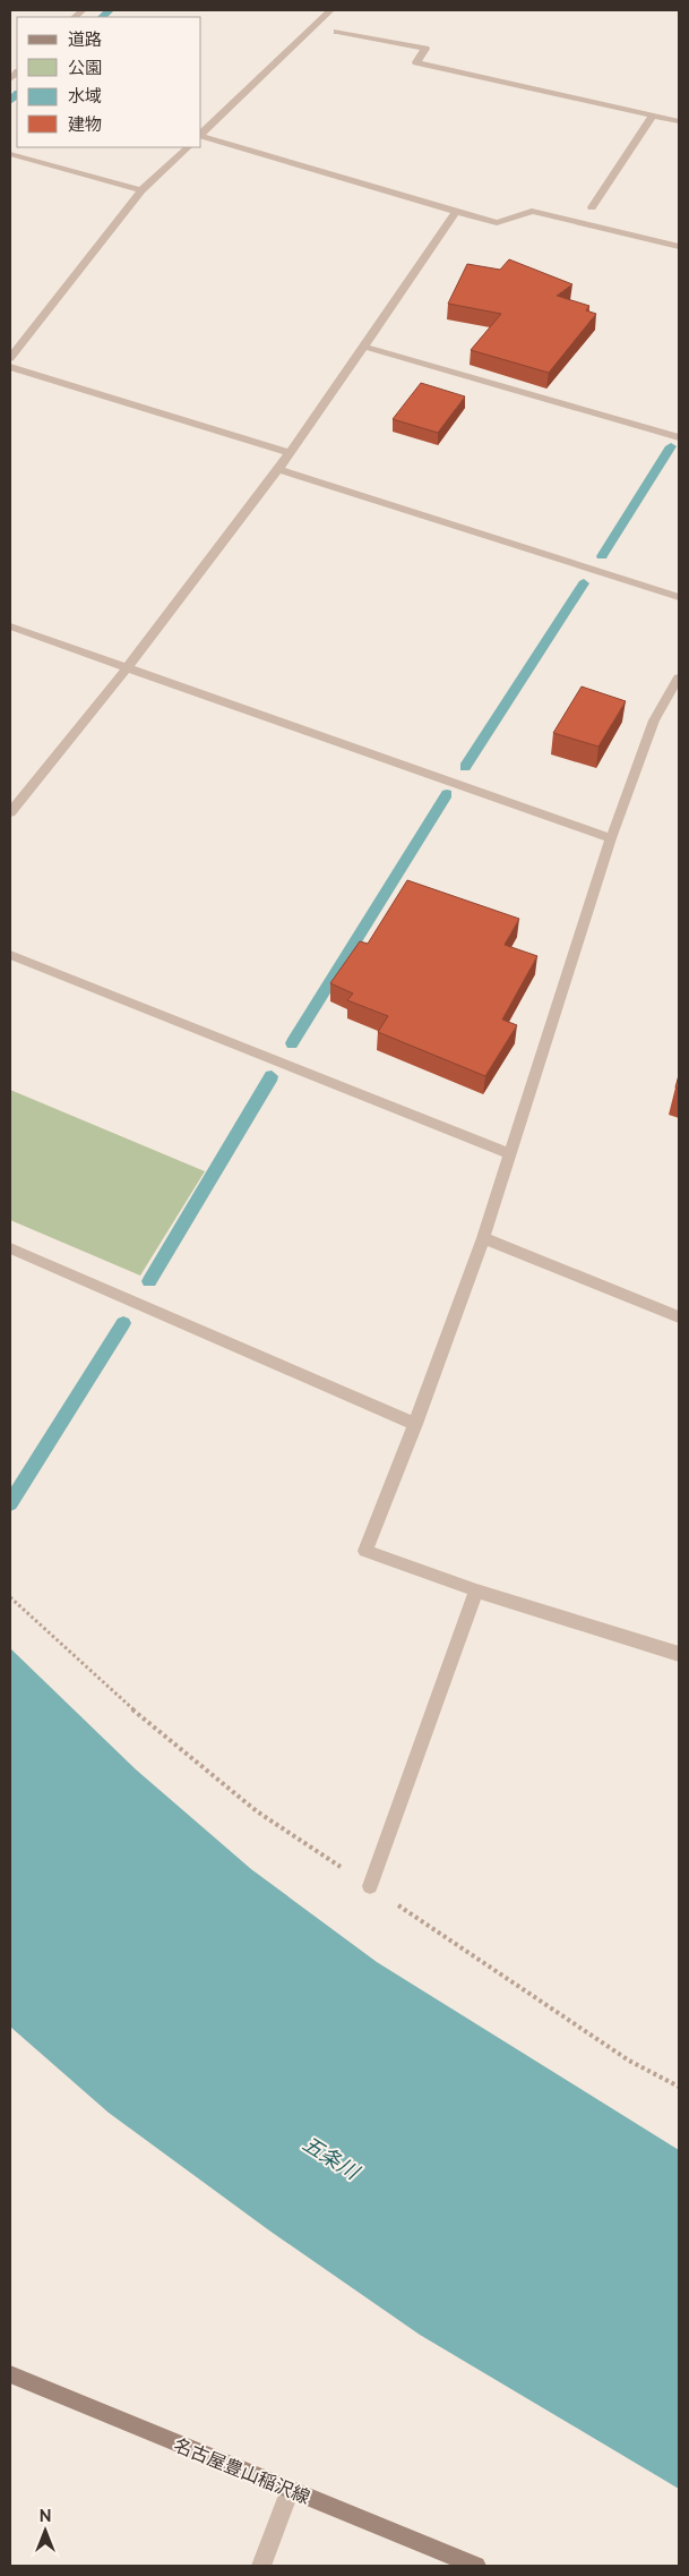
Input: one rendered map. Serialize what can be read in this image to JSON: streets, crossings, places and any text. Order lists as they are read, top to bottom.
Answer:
{
  "streets": {
    "main road": ["名古屋豊山稲沢線"]
  },
  "water": ["五条川"],
  "legend": [
    "道路",
    "公園",
    "水域",
    "建物"
  ],
  "north": "top"
}
